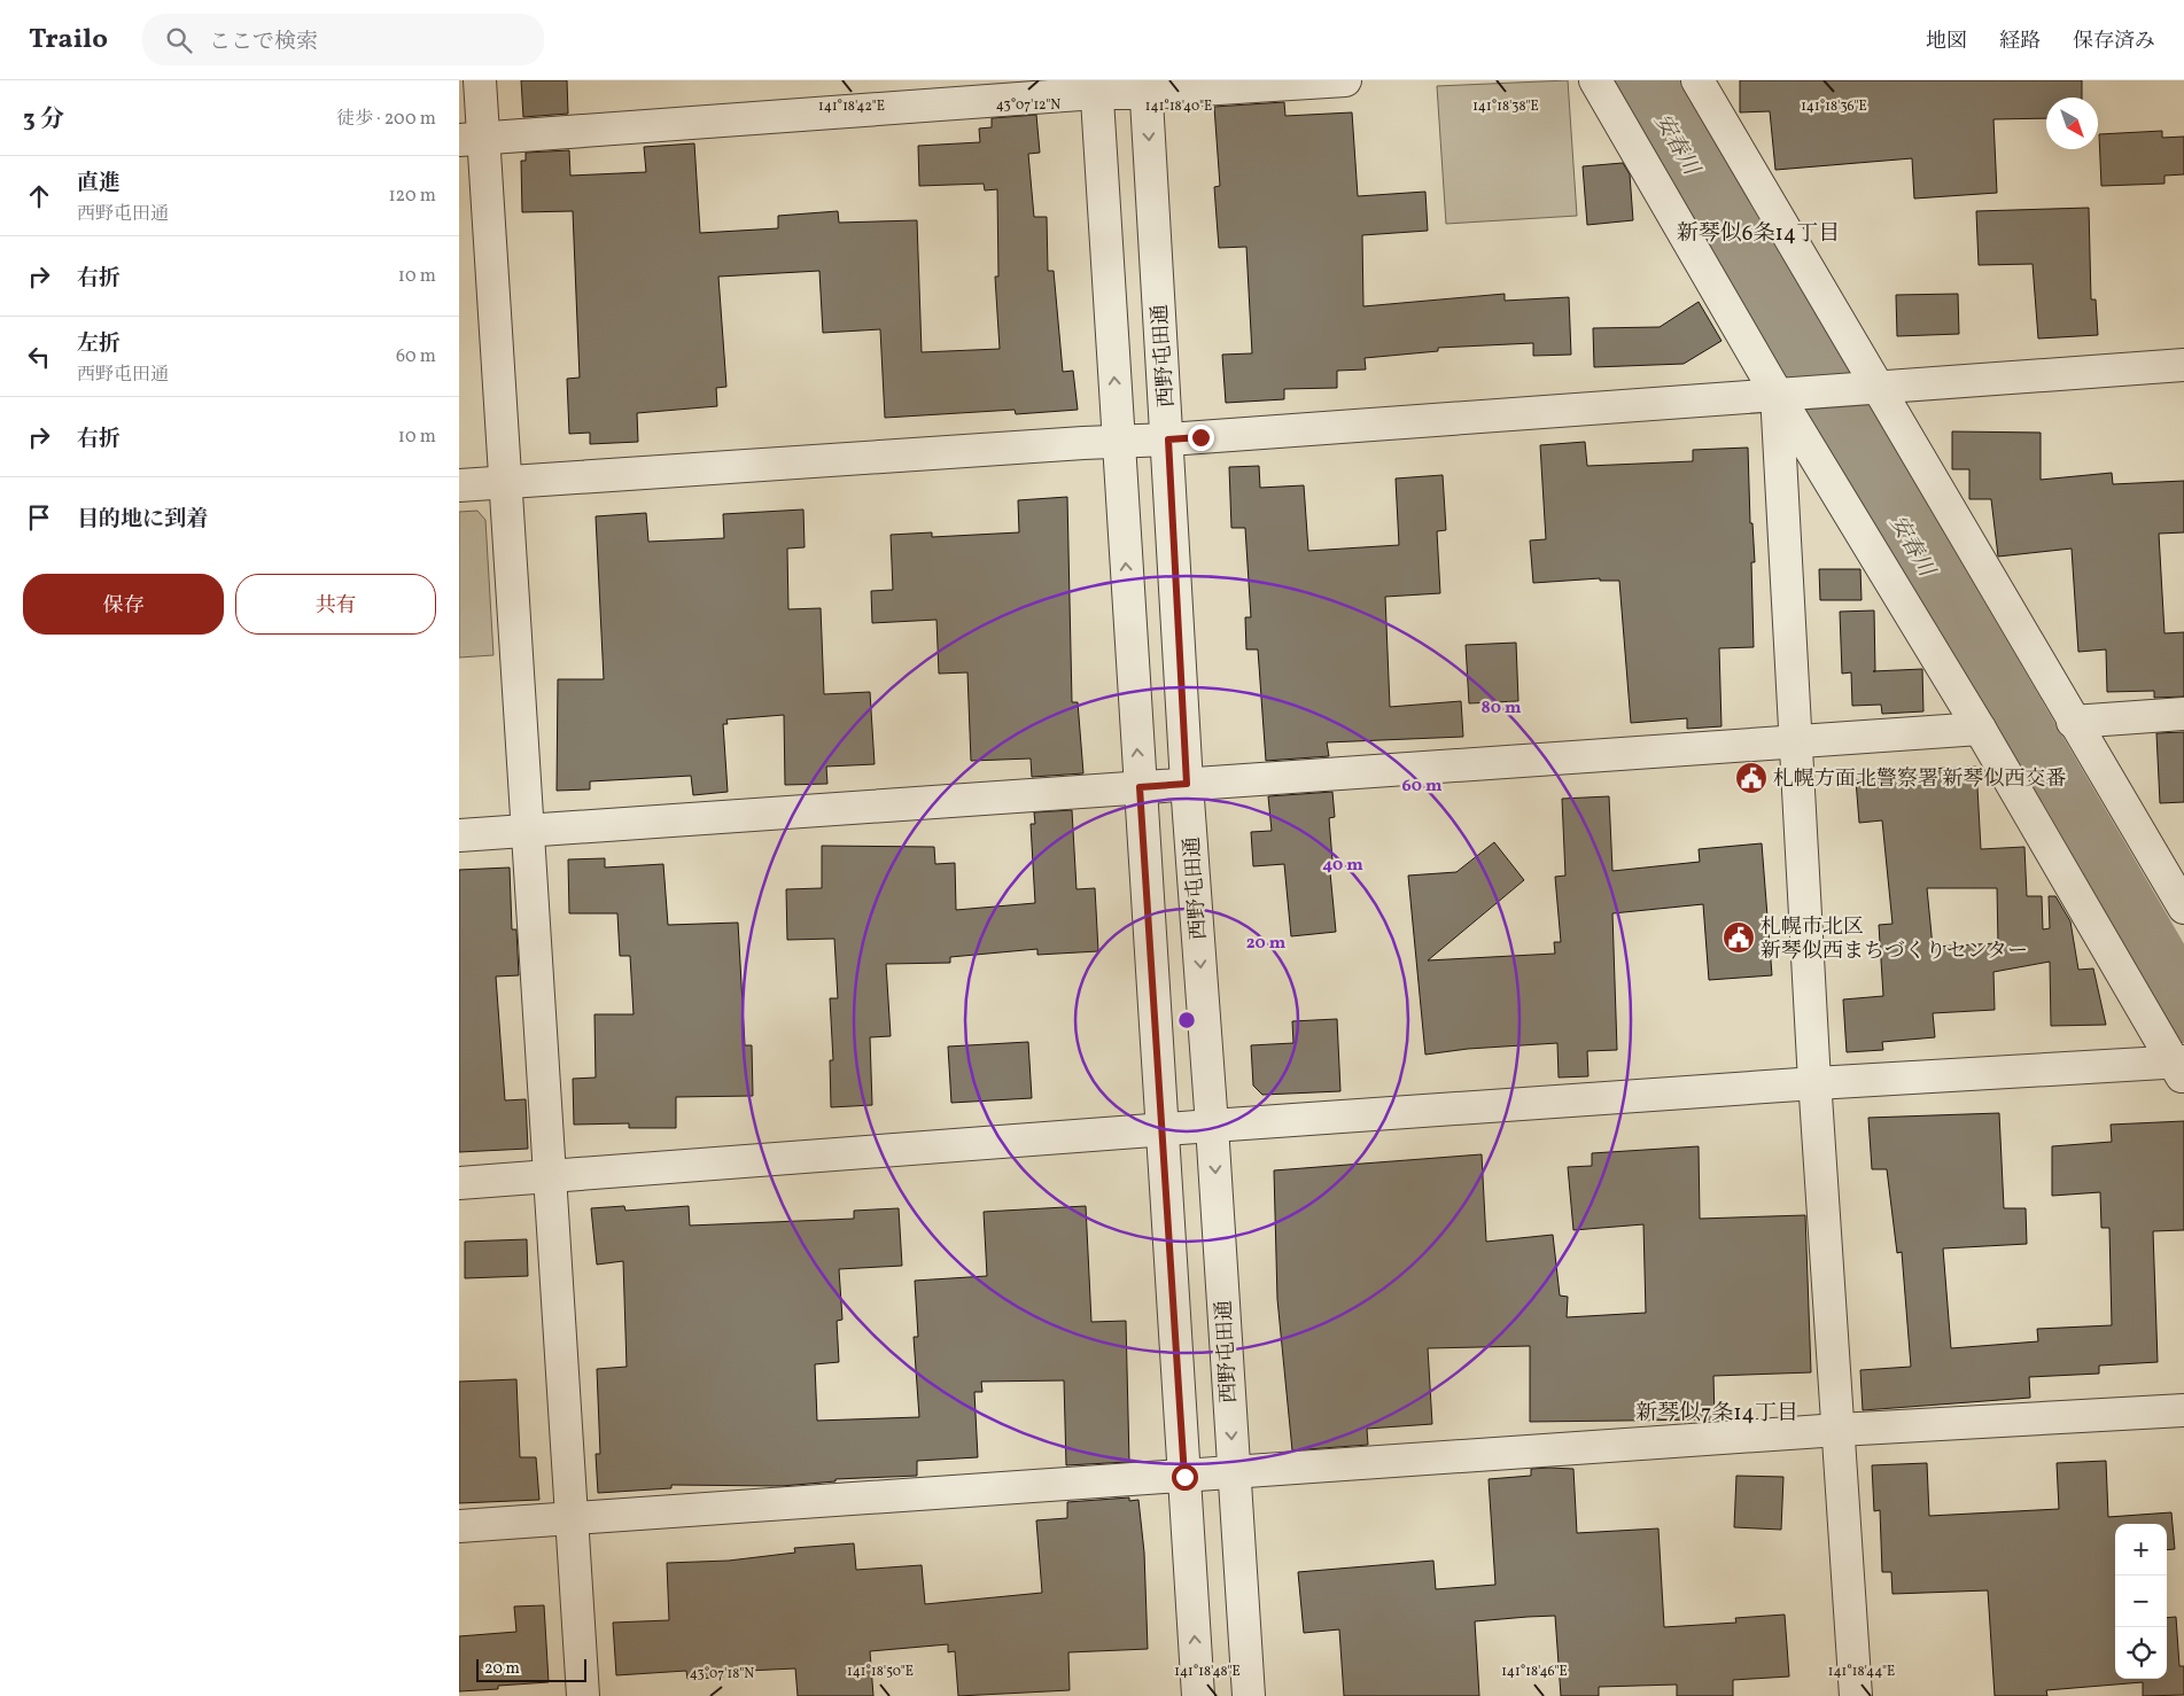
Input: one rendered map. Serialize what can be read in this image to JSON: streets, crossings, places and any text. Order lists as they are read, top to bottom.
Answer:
{
  "streets": {
    "street": ["西野屯田通"]
  },
  "districts": ["新琴似6条14丁目", "新琴似7条14丁目"],
  "water": ["安春川"],
  "places": {
    "public building": ["札幌方面北警察署 新琴似西交番", "札幌市北区 新琴似西まちづくりセンター"]
  },
  "scale_bar": "20 m",
  "north": "bottom right",
  "page": {
    "header": "Trailo",
    "search": "ここで検索",
    "nav": ["地図", "経路", "保存済み"],
    "heading": ["3 分", "徒歩 · 200 m"],
    "list": [
      ["直進", "西野屯田通", "120 m"],
      ["右折", "10 m"],
      ["左折", "西野屯田通", "60 m"],
      ["右折", "10 m"],
      "目的地に到着"
    ],
    "buttons": ["保存", "共有"],
    "map_buttons": ["+", "−"],
    "scale": "20 m"
  },
  "coordinates": [
    "43°07'12\"N",
    "141°18'36\"E",
    "141°18'42\"E",
    "141°18'40\"E",
    "141°18'38\"E",
    "141°18'50\"E",
    "141°18'48\"E",
    "141°18'46\"E",
    "141°18'44\"E",
    "43°07'18\"N"
  ],
  "rings": [
    "80 m",
    "60 m",
    "40 m",
    "20 m"
  ]
}
